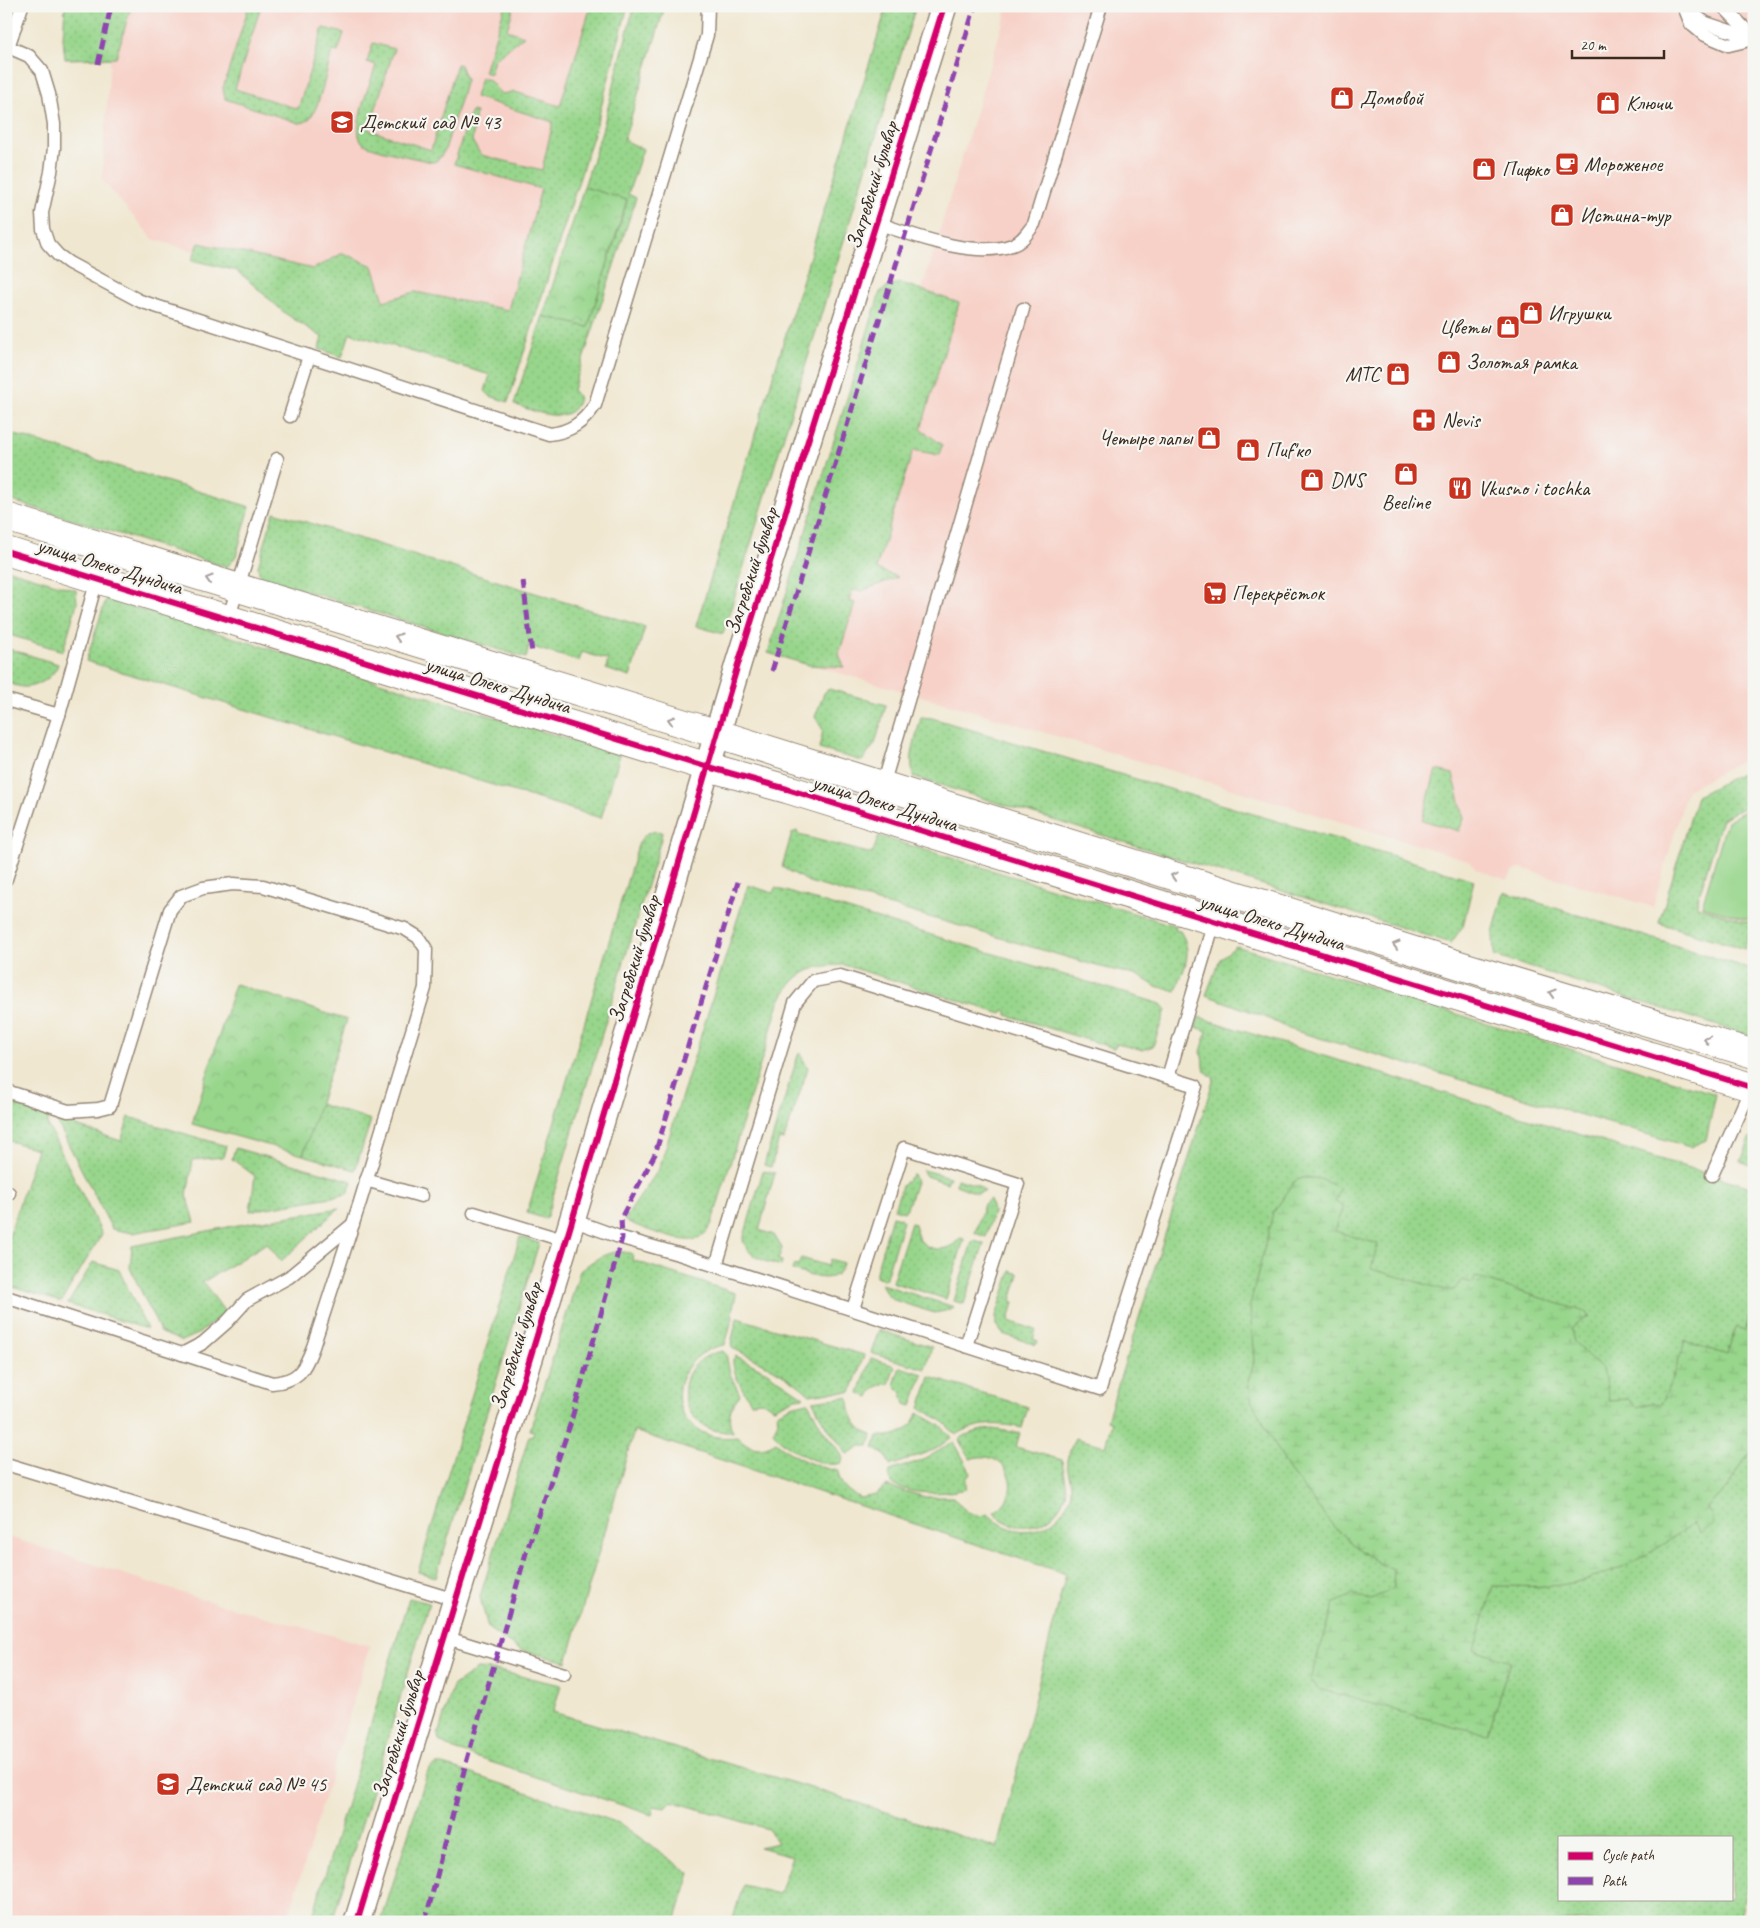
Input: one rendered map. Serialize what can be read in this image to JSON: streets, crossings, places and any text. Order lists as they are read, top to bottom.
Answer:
{
  "streets": {
    "street": ["Загребский бульвар", "улица Олеко Дундича"]
  },
  "crossings": [
    ["Загребский бульвар", "улица Олеко Дундича"]
  ],
  "places": {
    "shop": [
      "Домовой",
      "Ключи",
      "Пифко",
      "Истина-тур",
      "Игрушки",
      "Цветы",
      "Золотая рамка",
      "МТС",
      "Четыре лапы",
      "Пиf'ко",
      "Beeline",
      "DNS"
    ],
    "school or university": ["Детский сад № 43", "Детский сад № 45"],
    "cafe": ["Мороженое"],
    "pharmacy": ["Nevis"],
    "restaurant": ["Vkusno i tochka"],
    "supermarket": ["Перекрёсток"]
  },
  "legend": ["Cycle path", "Path"],
  "scale_bar": "20 m"
}
